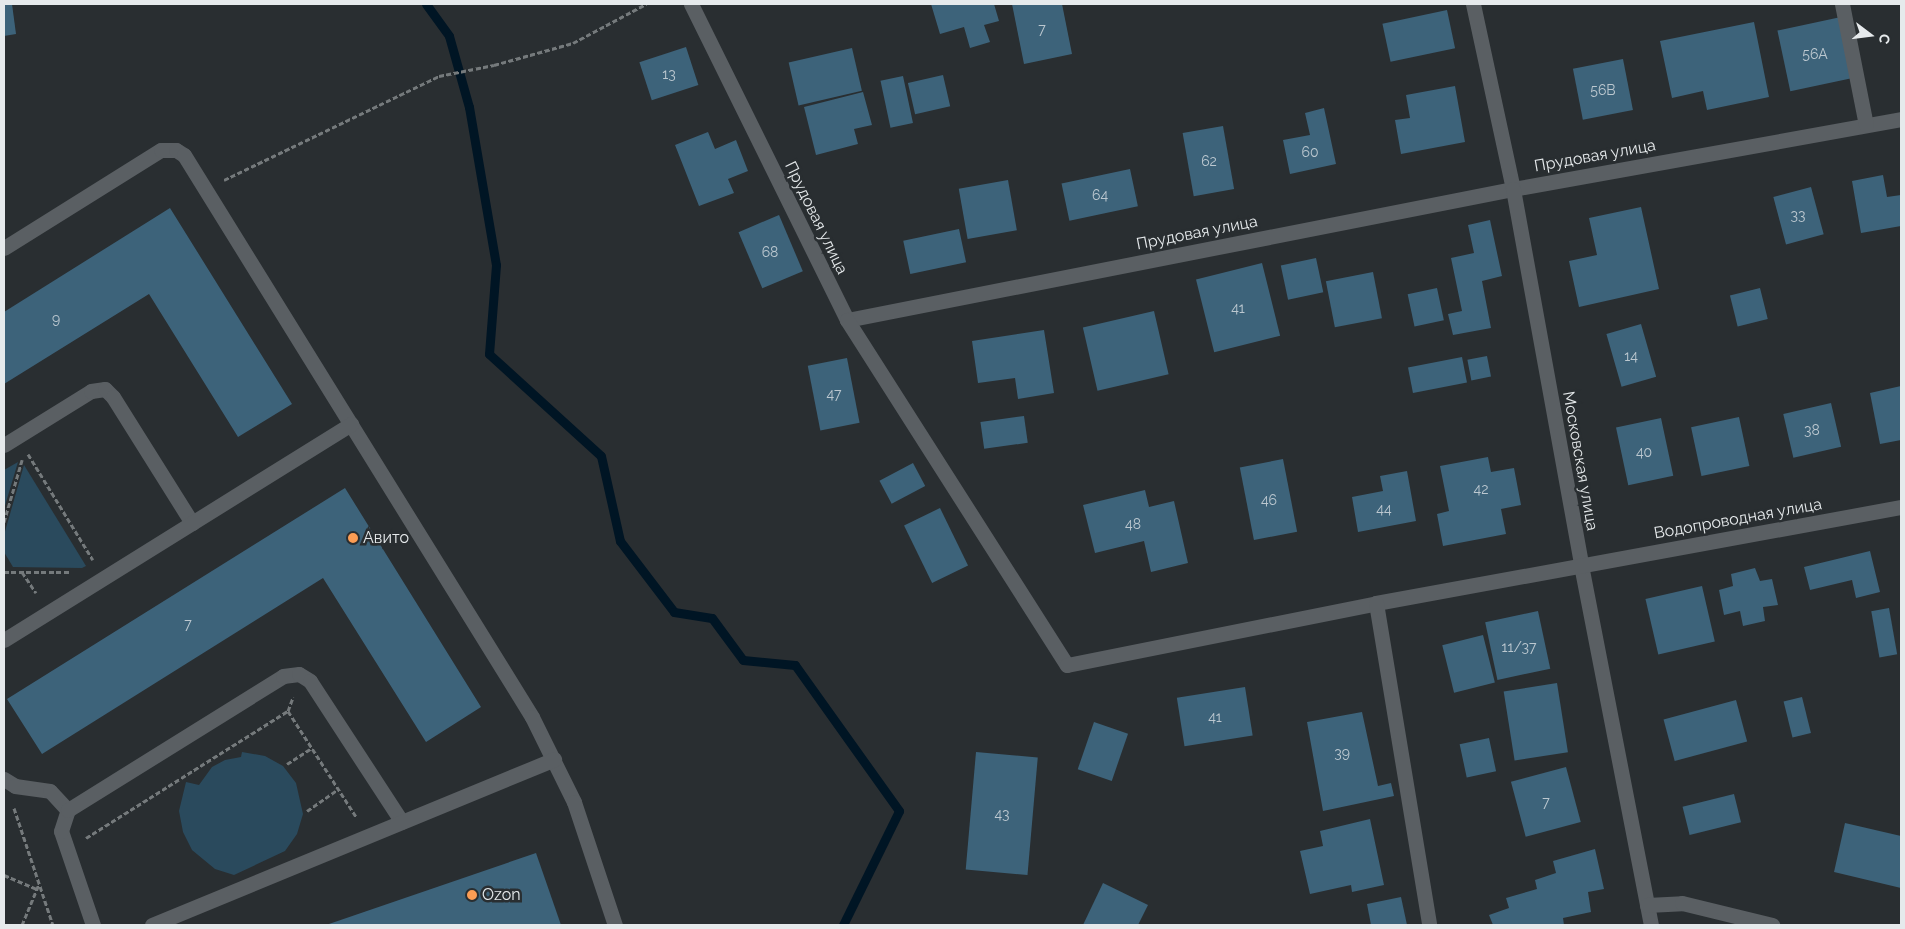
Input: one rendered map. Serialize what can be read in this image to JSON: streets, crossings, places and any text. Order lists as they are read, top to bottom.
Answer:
{
  "streets": {
    "street": ["Прудовая улица", "Московская улица", "Водопроводная улица"]
  },
  "crossings": [
    ["Прудовая улица", "Московская улица"],
    ["Прудовая улица", "Водопроводная улица"],
    ["Московская улица", "Водопроводная улица"]
  ],
  "places": ["Авито", "Ozon"],
  "house_numbers": [
    "7",
    "56А",
    "13",
    "56В",
    "60",
    "62",
    "64",
    "33",
    "68",
    "41",
    "9",
    "14",
    "47",
    "38",
    "40",
    "42",
    "46",
    "44",
    "48",
    "7",
    "11/37",
    "41",
    "39",
    "7",
    "43"
  ],
  "north": "right"
}
